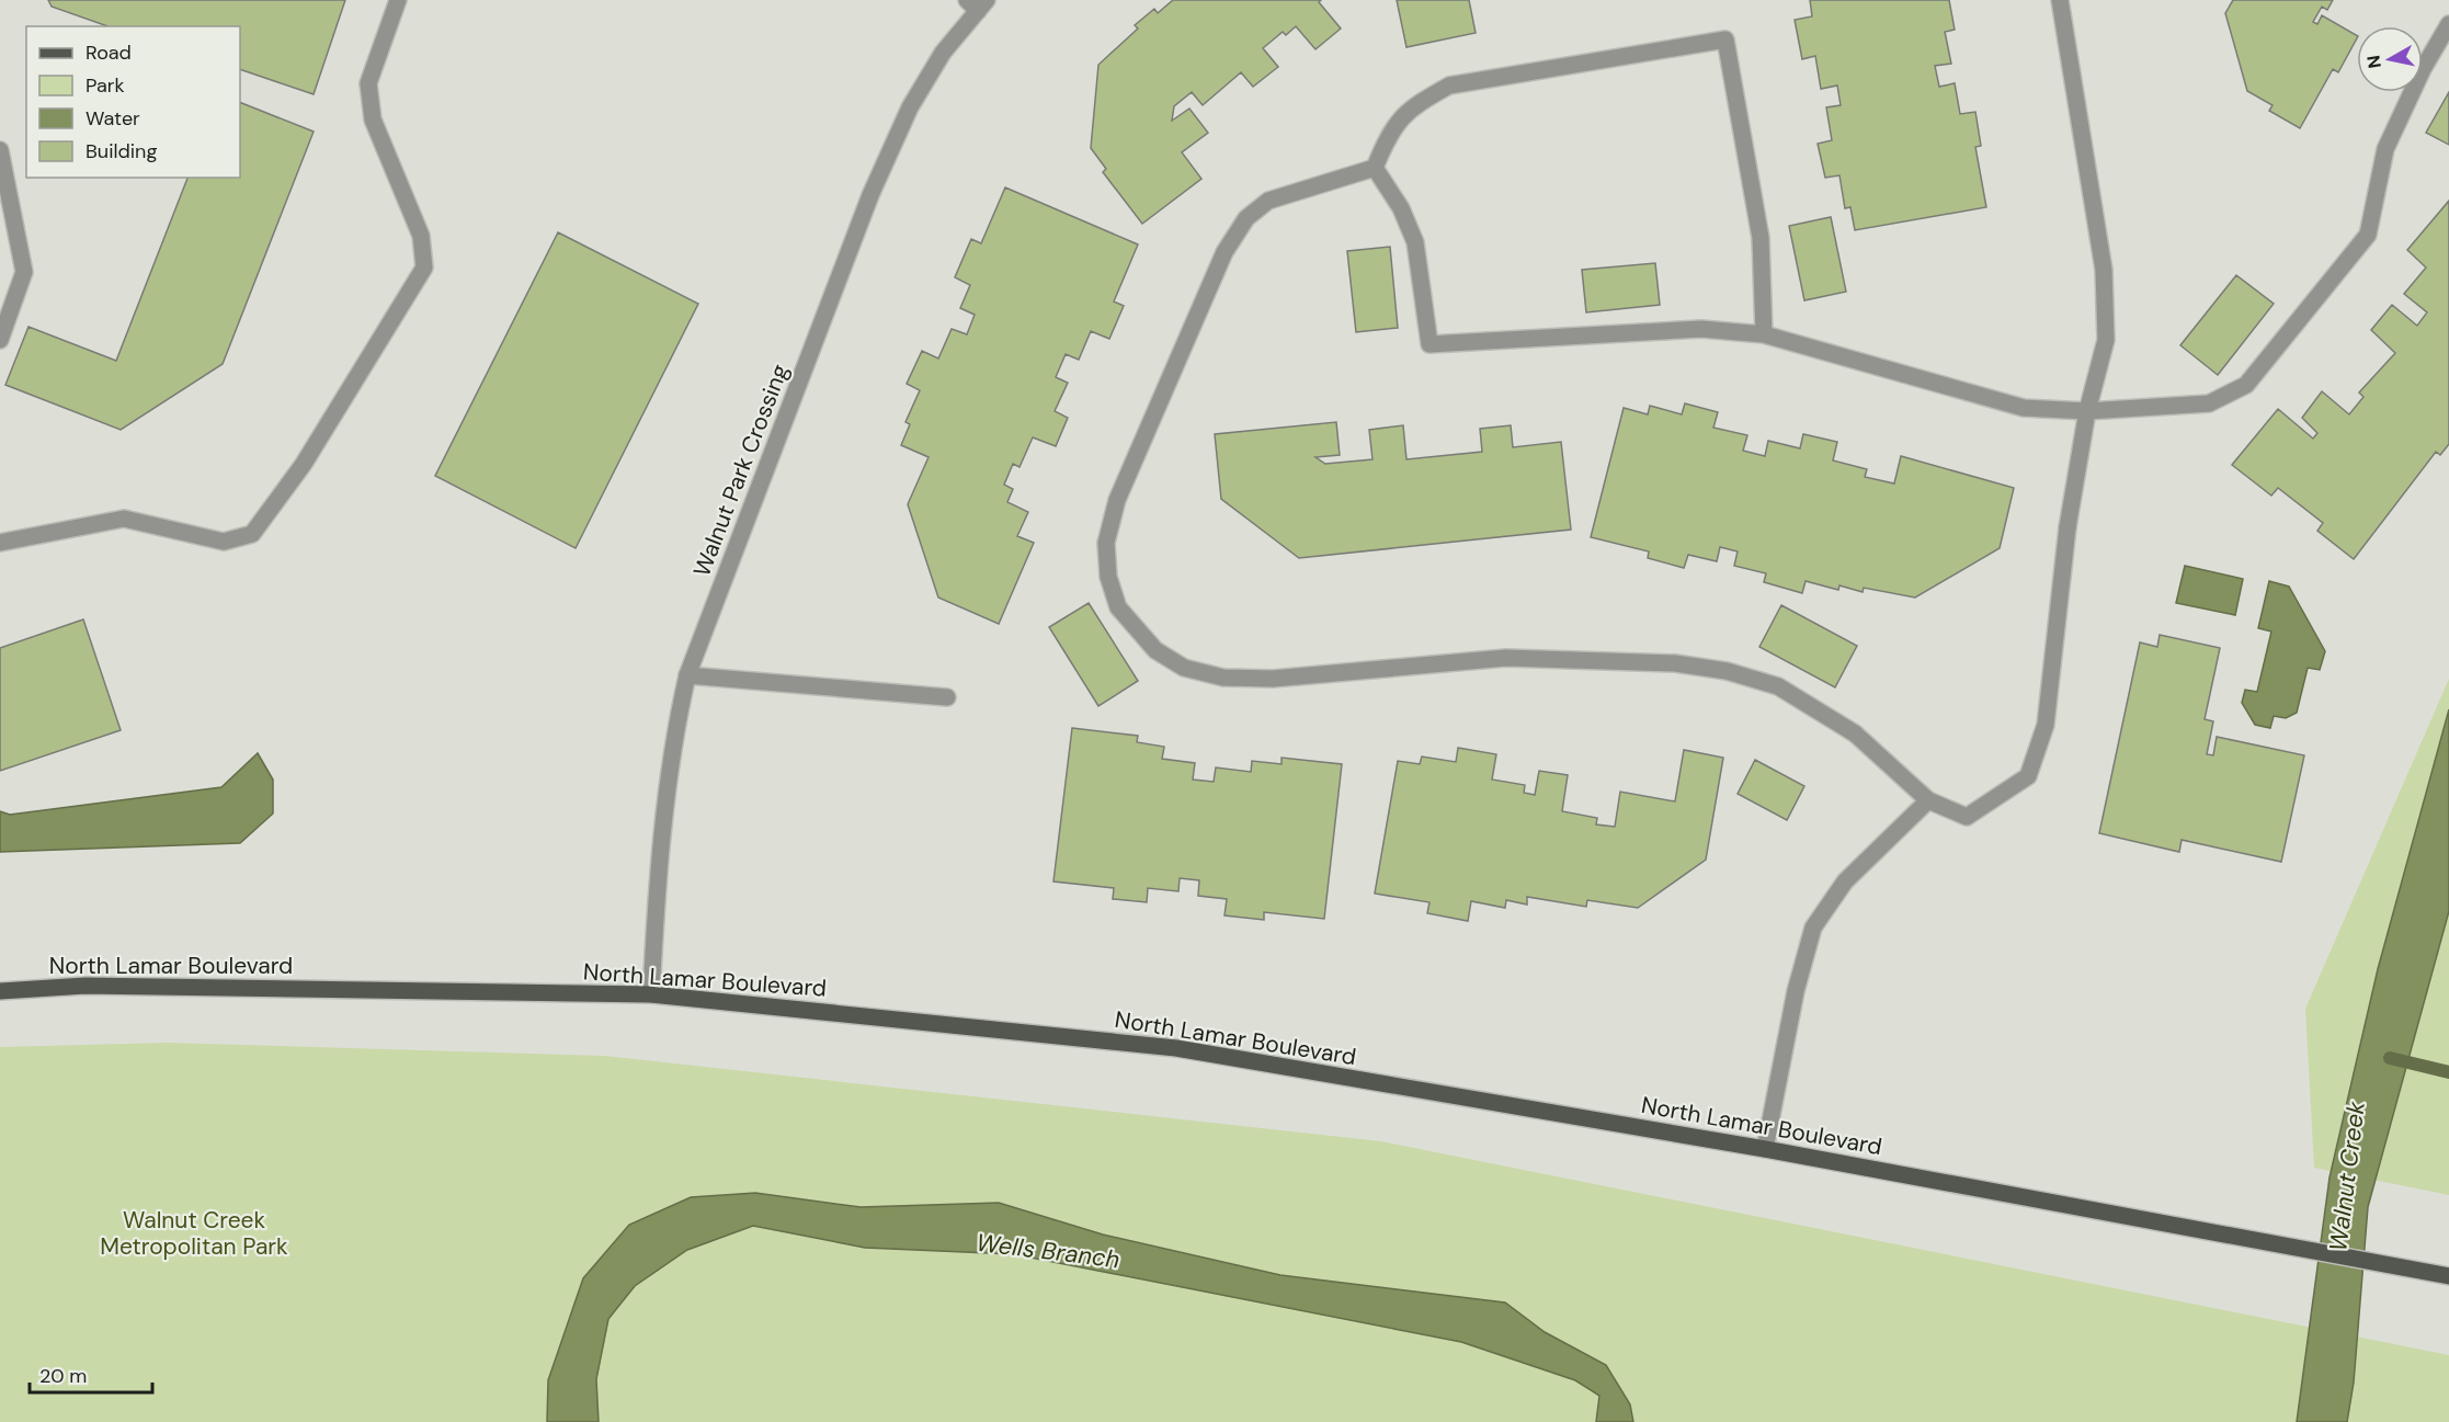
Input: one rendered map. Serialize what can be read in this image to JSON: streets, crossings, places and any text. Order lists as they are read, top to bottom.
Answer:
{
  "streets": {
    "main road": ["North Lamar Boulevard"],
    "street": ["Walnut Park Crossing"]
  },
  "crossings": [
    ["Walnut Park Crossing", "North Lamar Boulevard"]
  ],
  "water": ["Walnut Creek", "Wells Branch"],
  "parks": ["Walnut Creek Metropolitan Park"],
  "legend": [
    "Road",
    "Park",
    "Water",
    "Building"
  ],
  "scale_bar": "20 m",
  "north": "left"
}
